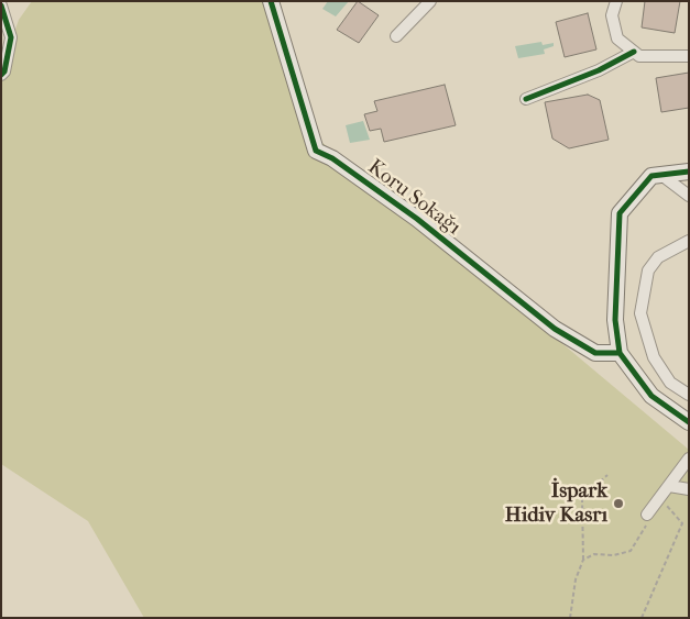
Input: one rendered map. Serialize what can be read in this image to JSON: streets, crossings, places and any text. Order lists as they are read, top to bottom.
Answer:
{
  "streets": {
    "street": ["Koru Sokağı"]
  },
  "places": ["İspark Hidiv Kasrı"]
}
